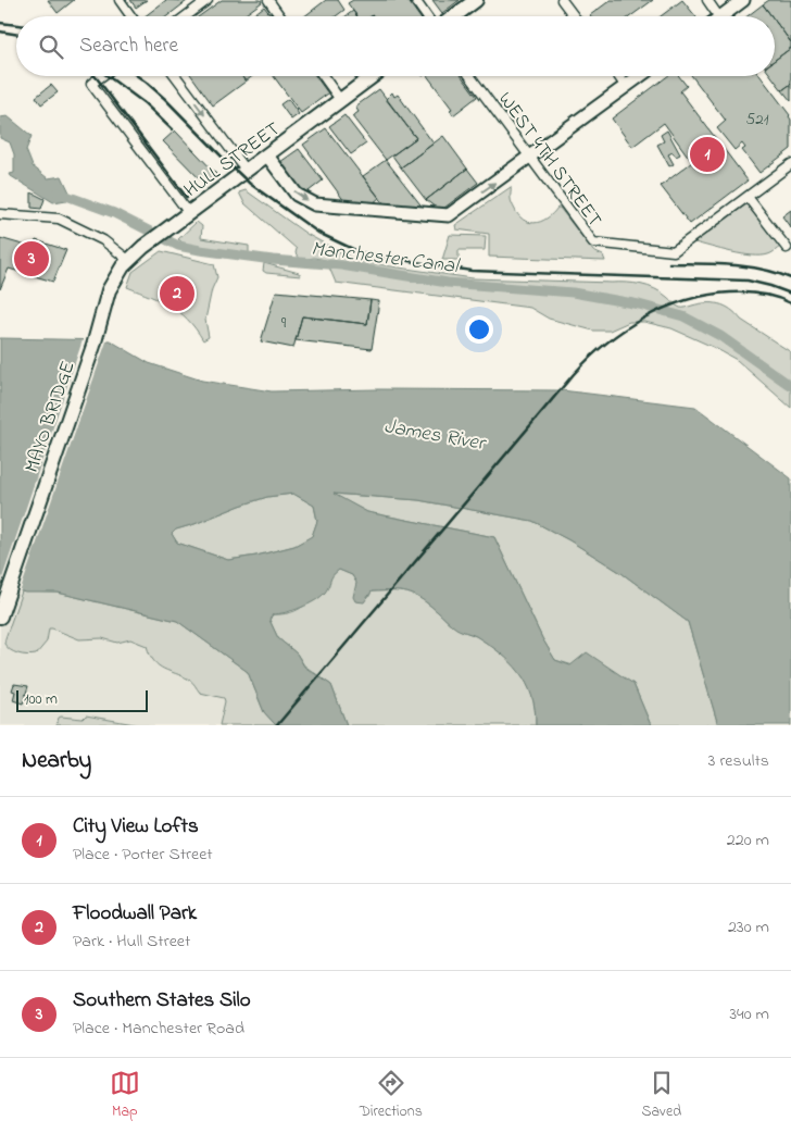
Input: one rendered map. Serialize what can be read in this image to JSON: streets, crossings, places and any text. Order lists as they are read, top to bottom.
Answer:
{
  "streets": {
    "main road": ["HULL STREET", "MAYO BRIDGE"],
    "street": ["WEST 4TH STREET"]
  },
  "crossings": [
    ["HULL STREET", "MAYO BRIDGE"]
  ],
  "water": ["Manchester Canal", "James River"],
  "house_numbers": ["521", "9"],
  "scale_bar": "100 m",
  "page": {
    "search": "Search here",
    "pins": ["1", "3", "2"],
    "scale": "100 m",
    "heading": ["Nearby", "3 results"],
    "list": [
      {
        "mark": "1",
        "name": "City View Lofts",
        "note": "Place · Porter Street",
        "value": "220 m"
      },
      {
        "mark": "2",
        "name": "Floodwall Park",
        "note": "Park · Hull Street",
        "value": "230 m"
      },
      {
        "mark": "3",
        "name": "Southern States Silo",
        "note": "Place · Manchester Road",
        "value": "340 m"
      }
    ],
    "nav": ["Map", "Directions", "Saved"]
  }
}
